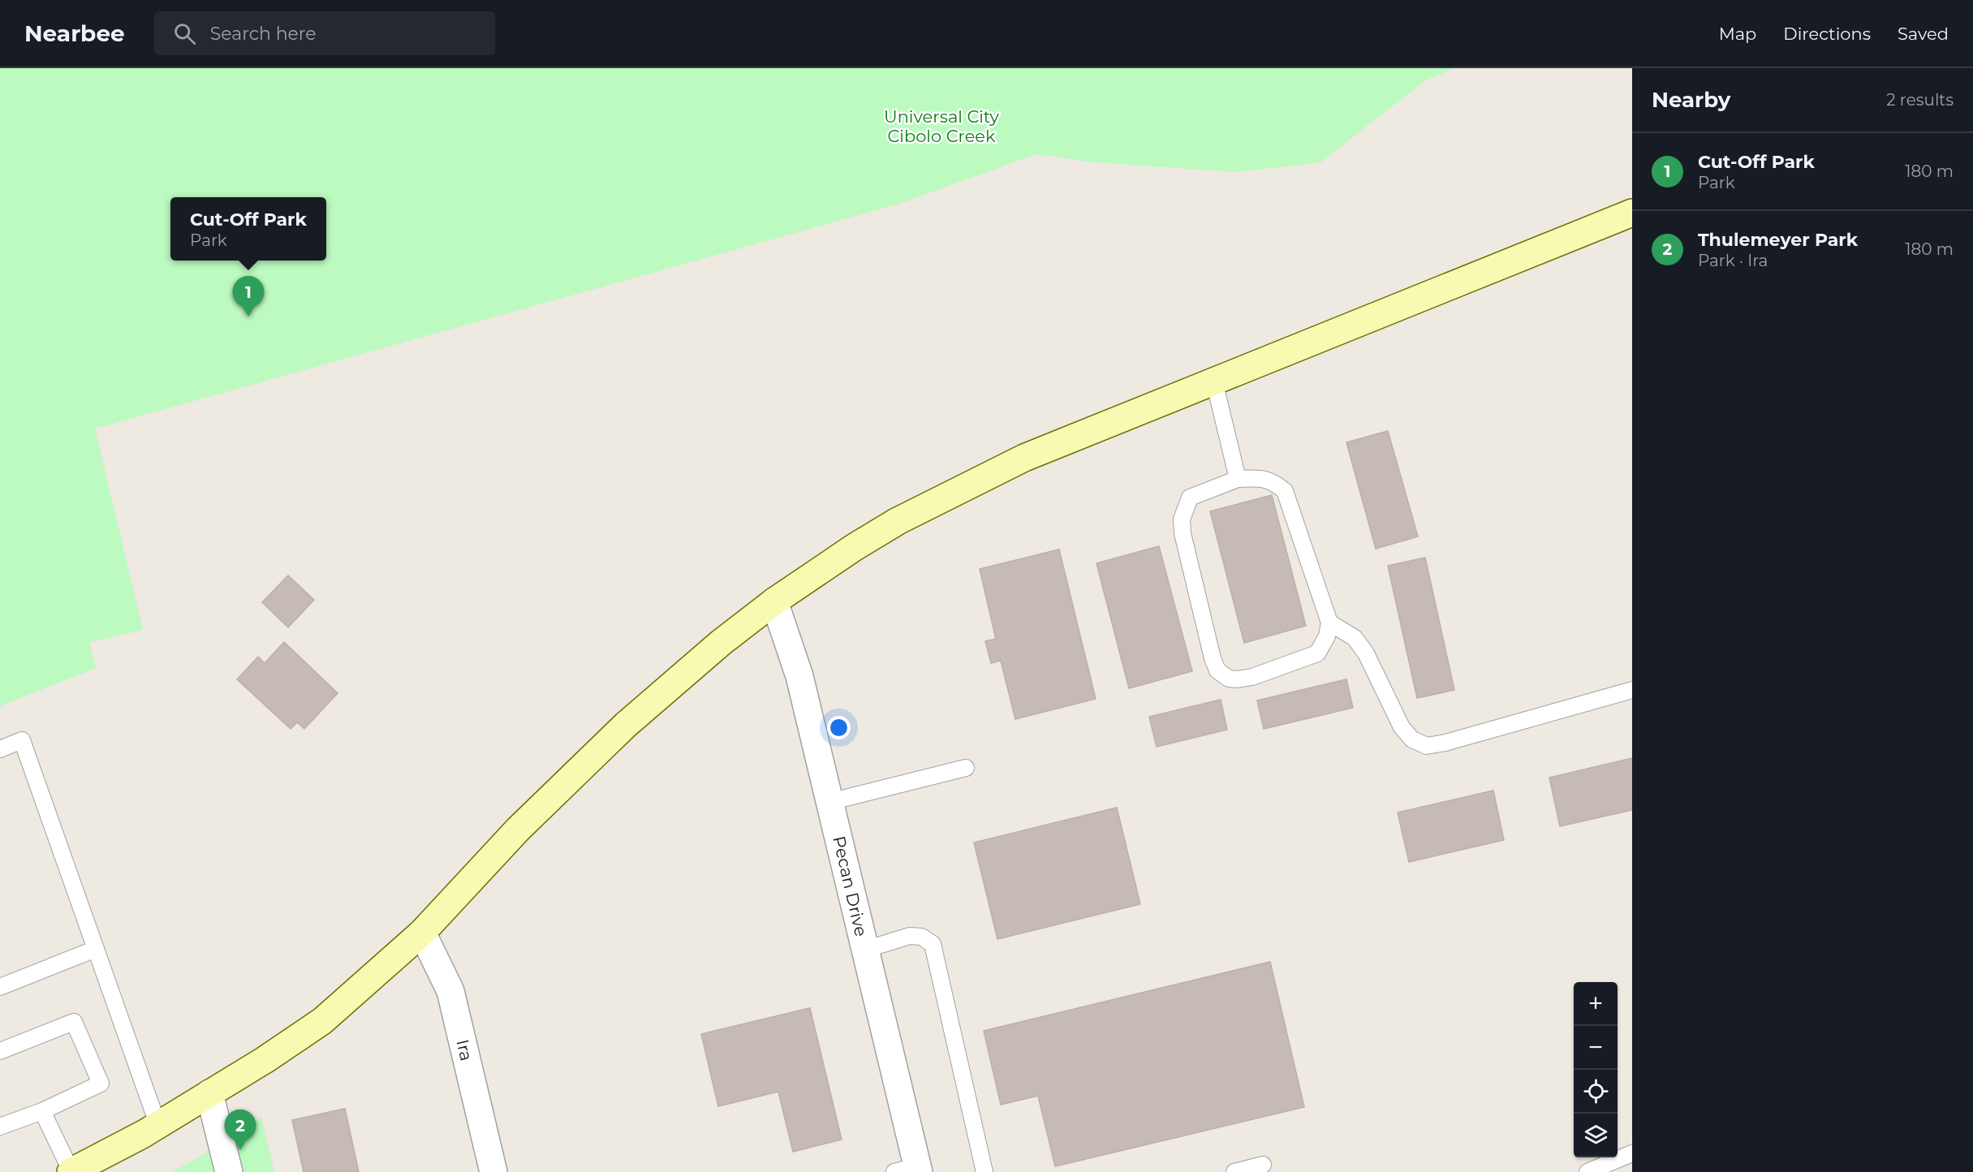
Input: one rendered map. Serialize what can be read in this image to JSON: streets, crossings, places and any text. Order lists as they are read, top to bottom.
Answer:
{
  "streets": {
    "street": ["Pecan Drive", "Ira"]
  },
  "parks": ["Universal City Cibolo Creek"],
  "page": {
    "header": "Nearbee",
    "search": "Search here",
    "nav": ["Map", "Directions", "Saved"],
    "heading": ["Nearby", "2 results"],
    "list": [
      {
        "mark": "1",
        "name": "Cut-Off Park",
        "note": "Park",
        "value": "180 m"
      },
      {
        "mark": "2",
        "name": "Thulemeyer Park",
        "note": "Park · Ira",
        "value": "180 m"
      }
    ],
    "popup": ["Cut-Off Park", "Park"],
    "pins": ["1", "2"],
    "map_buttons": ["+", "−"]
  }
}
